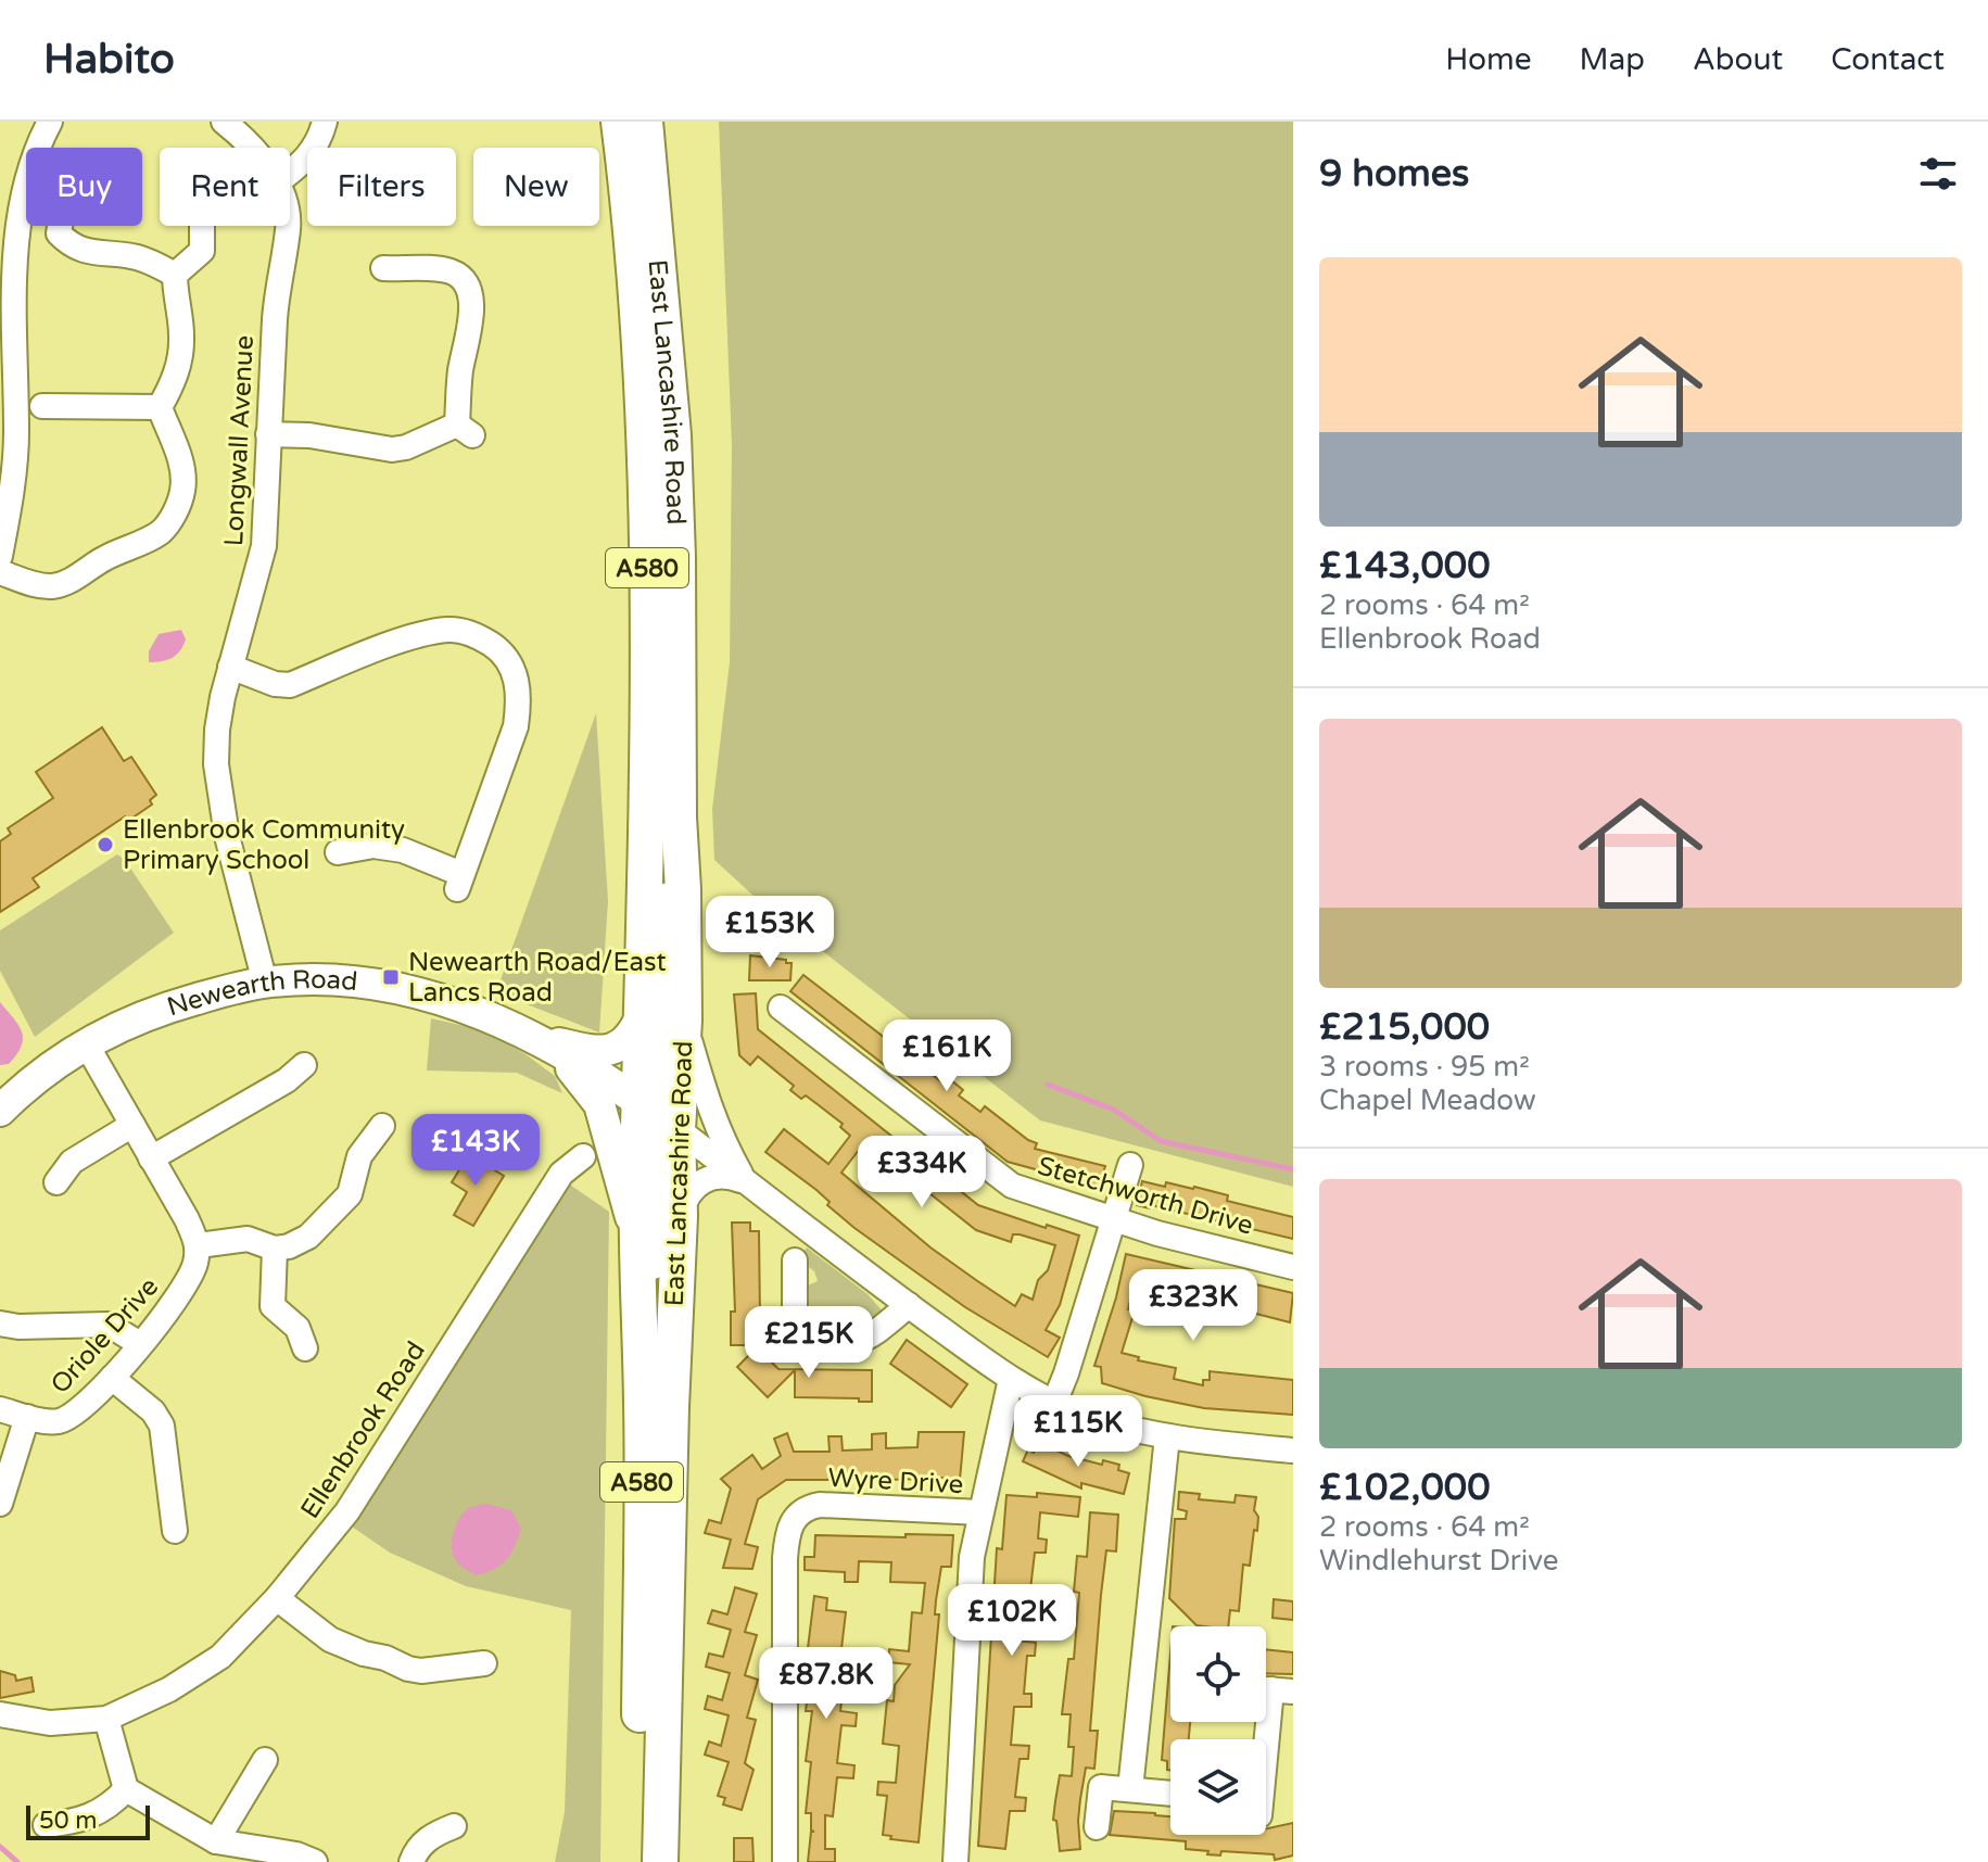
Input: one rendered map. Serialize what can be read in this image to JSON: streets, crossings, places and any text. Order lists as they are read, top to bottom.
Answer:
{
  "streets": {
    "highway": ["East Lancashire Road", "A580"],
    "main road": ["Newearth Road"],
    "street": [
      "Longwall Avenue",
      "Stetchworth Drive",
      "Oriole Drive",
      "Ellenbrook Road",
      "Wyre Drive"
    ]
  },
  "crossings": [
    ["East Lancashire Road", "Newearth Road"],
    ["Longwall Avenue", "Newearth Road"]
  ],
  "places": {
    "other": ["Ellenbrook Community Primary School"],
    "transit": ["Newearth Road/East Lancs Road"]
  },
  "scale_bar": "50 m",
  "page": {
    "header": "Habito",
    "nav": [
      "Home",
      "Map",
      "About",
      "Contact"
    ],
    "heading": "9 homes",
    "chip": [
      "Buy",
      "Rent",
      "Filters",
      "New"
    ],
    "list": [
      {
        "name": "£143,000",
        "note": "2 rooms · 64 m² · Ellenbrook Road"
      },
      {
        "name": "£215,000",
        "note": "3 rooms · 95 m² · Chapel Meadow"
      },
      {
        "name": "£102,000",
        "note": "2 rooms · 64 m² · Windlehurst Drive"
      }
    ],
    "price": [
      "£153K",
      "£161K",
      "£143K",
      "£334K",
      "£323K",
      "£215K",
      "£115K",
      "£102K",
      "£87.8K"
    ],
    "scale": "50 m"
  }
}
